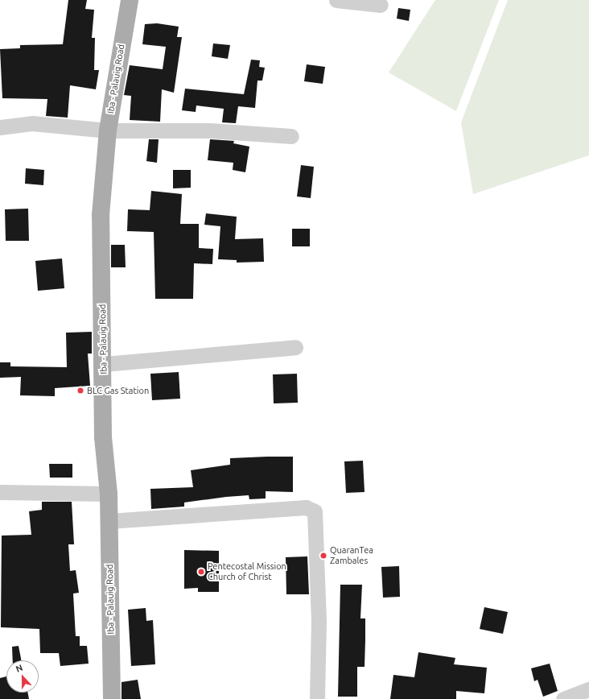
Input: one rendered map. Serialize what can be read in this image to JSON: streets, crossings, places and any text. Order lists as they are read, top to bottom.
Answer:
{
  "streets": {
    "main road": ["Iba - Palauig Road"]
  },
  "places": ["BLC Gas Station", "QuaranTea Zambales", "Pentecostal Mission Church of Christ"],
  "north": "top"
}
